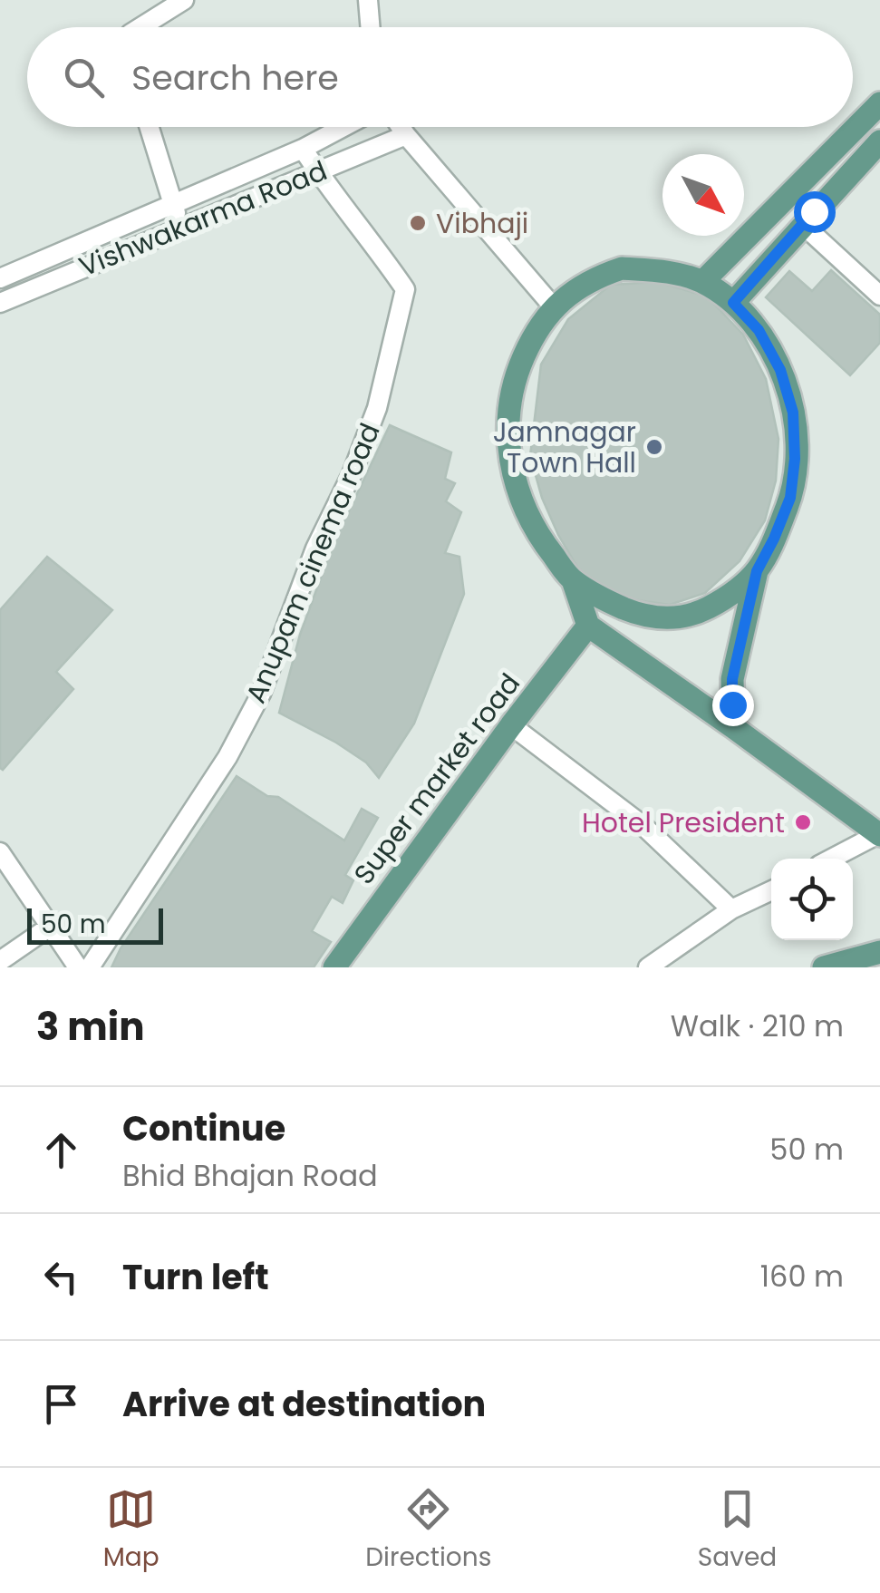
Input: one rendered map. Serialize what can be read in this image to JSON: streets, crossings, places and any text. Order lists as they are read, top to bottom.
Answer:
{
  "streets": {
    "main road": ["Super market road"],
    "street": ["Vishwakarma Road", "Anupam cinema road"]
  },
  "crossings": [
    ["Vishwakarma Road", "Anupam cinema road"]
  ],
  "places": ["Vibhaji", "Jamnagar Town Hall", "Hotel President"],
  "scale_bar": "50 m",
  "north": "bottom right",
  "page": {
    "search": "Search here",
    "scale": "50 m",
    "heading": ["3 min", "Walk · 210 m"],
    "list": [
      ["Continue", "Bhid Bhajan Road", "50 m"],
      ["Turn left", "160 m"],
      "Arrive at destination"
    ],
    "nav": ["Map", "Directions", "Saved"]
  }
}
